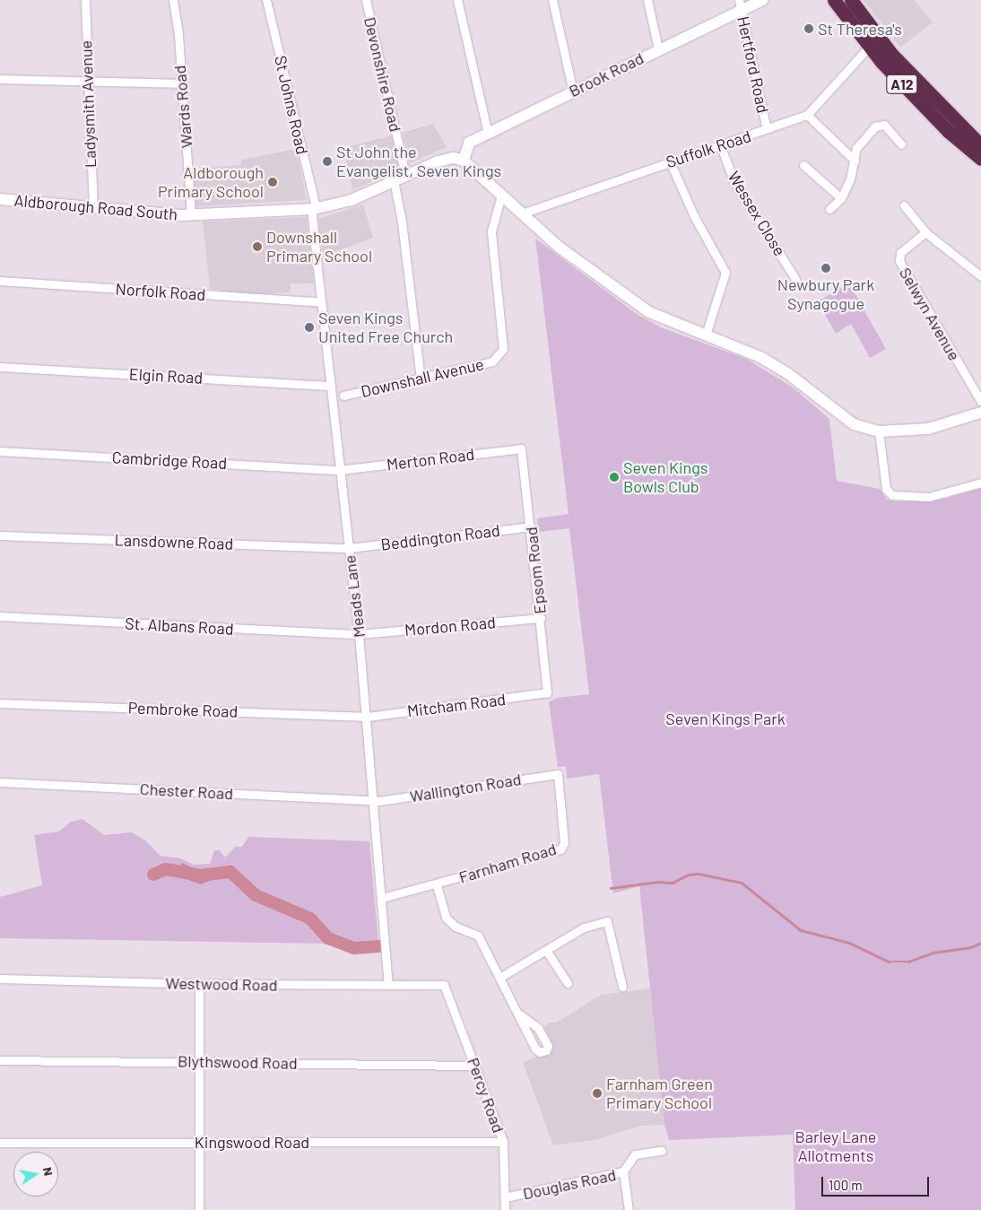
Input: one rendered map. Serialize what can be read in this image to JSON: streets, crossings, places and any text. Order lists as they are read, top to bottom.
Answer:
{
  "streets": {
    "highway": ["A12"],
    "street": [
      "Hertford Road",
      "Devonshire Road",
      "Brook Road",
      "Ladysmith Avenue",
      "St Johns Road",
      "Wards Road",
      "Suffolk Road",
      "Aldborough Road South",
      "Wessex Close",
      "Norfolk Road",
      "Selwyn Avenue",
      "Elgin Road",
      "Downshall Avenue",
      "Merton Road",
      "Cambridge Road",
      "Beddington Road",
      "Lansdowne Road",
      "Epsom Road",
      "Meads Lane",
      "St. Albans Road",
      "Mordon Road",
      "Mitcham Road",
      "Pembroke Road",
      "Wallington Road",
      "Chester Road",
      "Farnham Road",
      "Westwood Road",
      "Blythswood Road",
      "Percy Road",
      "Kingswood Road",
      "Douglas Road"
    ]
  },
  "crossings": [
    ["Hertford Road", "Brook Road"],
    ["Hertford Road", "Suffolk Road"],
    ["Devonshire Road", "Aldborough Road South"],
    ["Brook Road", "Aldborough Road South"],
    ["A12", "Suffolk Road"],
    ["Ladysmith Avenue", "Aldborough Road South"],
    ["St Johns Road", "Aldborough Road South"],
    ["St Johns Road", "Meads Lane"],
    ["Wards Road", "Aldborough Road South"],
    ["Suffolk Road", "Wessex Close"],
    ["Aldborough Road South", "Meads Lane"],
    ["Norfolk Road", "Meads Lane"],
    ["Elgin Road", "Meads Lane"],
    ["Merton Road", "Cambridge Road"],
    ["Merton Road", "Epsom Road"],
    ["Merton Road", "Meads Lane"],
    ["Cambridge Road", "Meads Lane"],
    ["Beddington Road", "Lansdowne Road"],
    ["Beddington Road", "Epsom Road"],
    ["Beddington Road", "Meads Lane"],
    ["Lansdowne Road", "Meads Lane"],
    ["Epsom Road", "Mordon Road"],
    ["Epsom Road", "Mitcham Road"],
    ["Meads Lane", "St. Albans Road"],
    ["Meads Lane", "Mordon Road"],
    ["Meads Lane", "Mitcham Road"],
    ["Meads Lane", "Pembroke Road"],
    ["Meads Lane", "Wallington Road"],
    ["Meads Lane", "Chester Road"],
    ["Meads Lane", "Farnham Road"],
    ["Meads Lane", "Westwood Road"],
    ["St. Albans Road", "Mordon Road"],
    ["Mitcham Road", "Pembroke Road"],
    ["Wallington Road", "Chester Road"],
    ["Wallington Road", "Farnham Road"],
    ["Westwood Road", "Percy Road"],
    ["Blythswood Road", "Percy Road"],
    ["Percy Road", "Kingswood Road"],
    ["Percy Road", "Douglas Road"]
  ],
  "parks": ["Seven Kings Park", "Barley Lane Allotments"],
  "places": [
    "St Theresa's",
    "St John the Evangelist, Seven Kings",
    "Aldborough Primary School",
    "Downshall Primary School",
    "Newbury Park Synagogue",
    "Seven Kings United Free Church",
    "Seven Kings Bowls Club",
    "Farnham Green Primary School"
  ],
  "scale_bar": "100 m",
  "north": "right"
}
